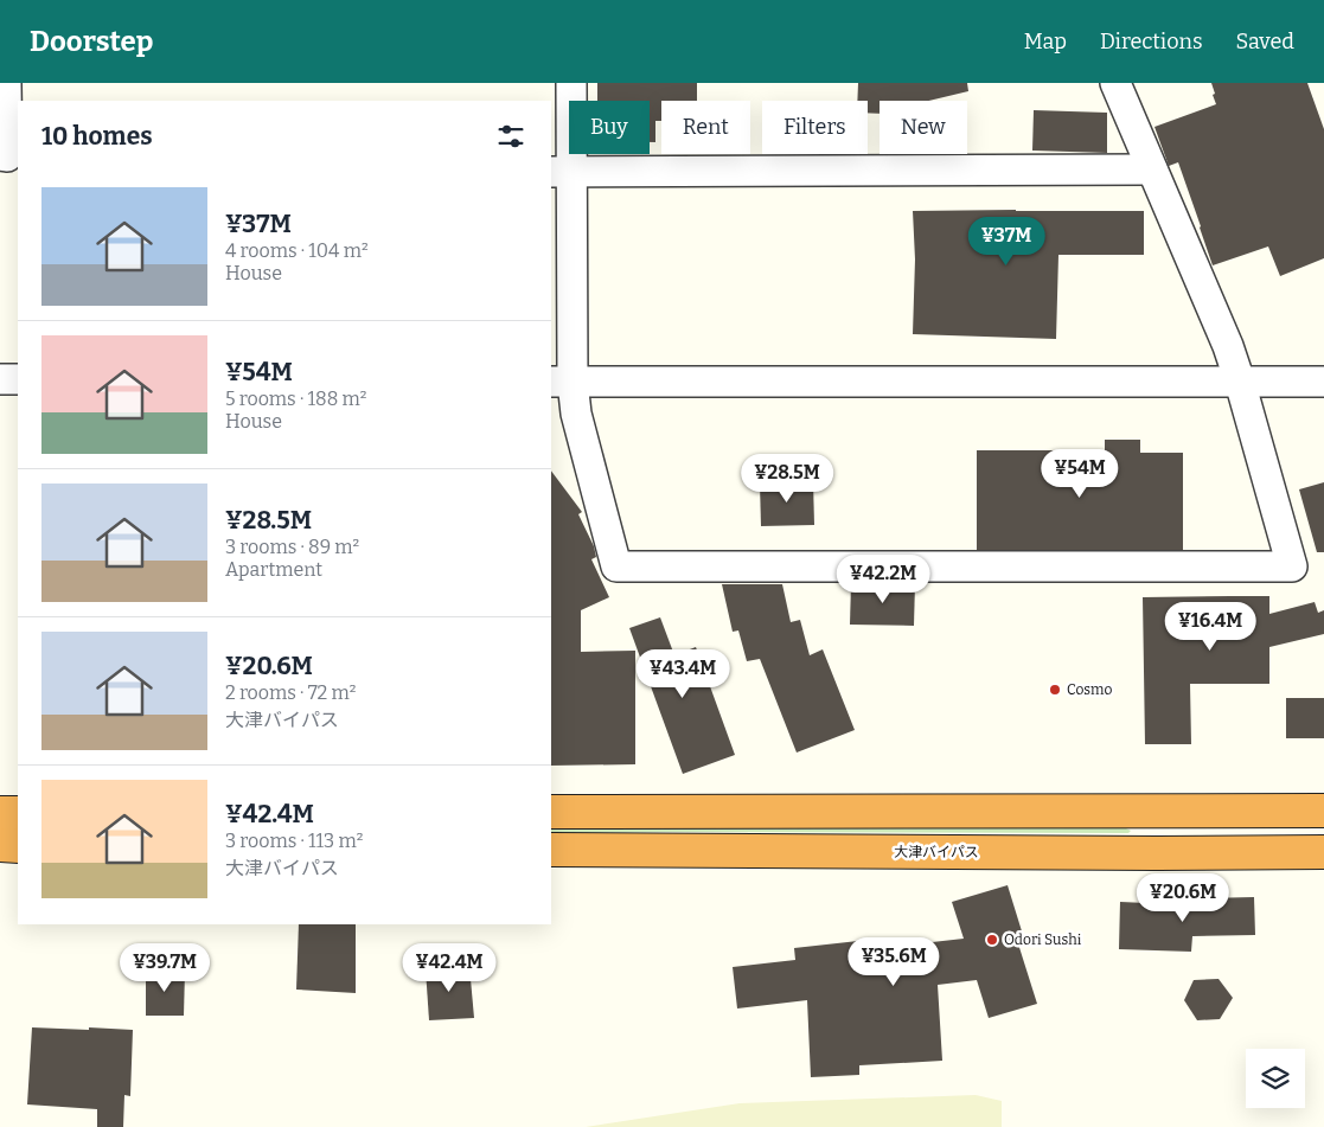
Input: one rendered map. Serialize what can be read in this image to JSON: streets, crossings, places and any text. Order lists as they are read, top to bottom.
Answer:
{
  "streets": {
    "highway": ["大津バイパス"]
  },
  "places": ["Cosmo", "Odori Sushi"],
  "page": {
    "header": "Doorstep",
    "nav": ["Map", "Directions", "Saved"],
    "chip": [
      "Buy",
      "Rent",
      "Filters",
      "New"
    ],
    "heading": "10 homes",
    "list": [
      {
        "name": "¥37M",
        "note": "4 rooms · 104 m² · House"
      },
      {
        "name": "¥54M",
        "note": "5 rooms · 188 m² · House"
      },
      {
        "name": "¥28.5M",
        "note": "3 rooms · 89 m² · Apartment"
      },
      {
        "name": "¥20.6M",
        "note": "2 rooms · 72 m² · 大津バイパス"
      },
      {
        "name": "¥42.4M",
        "note": "3 rooms · 113 m² · 大津バイパス"
      }
    ],
    "price": [
      "¥37M",
      "¥54M",
      "¥28.5M",
      "¥42.2M",
      "¥16.4M",
      "¥43.4M",
      "¥20.6M",
      "¥35.6M",
      "¥39.7M",
      "¥42.4M"
    ]
  }
}
